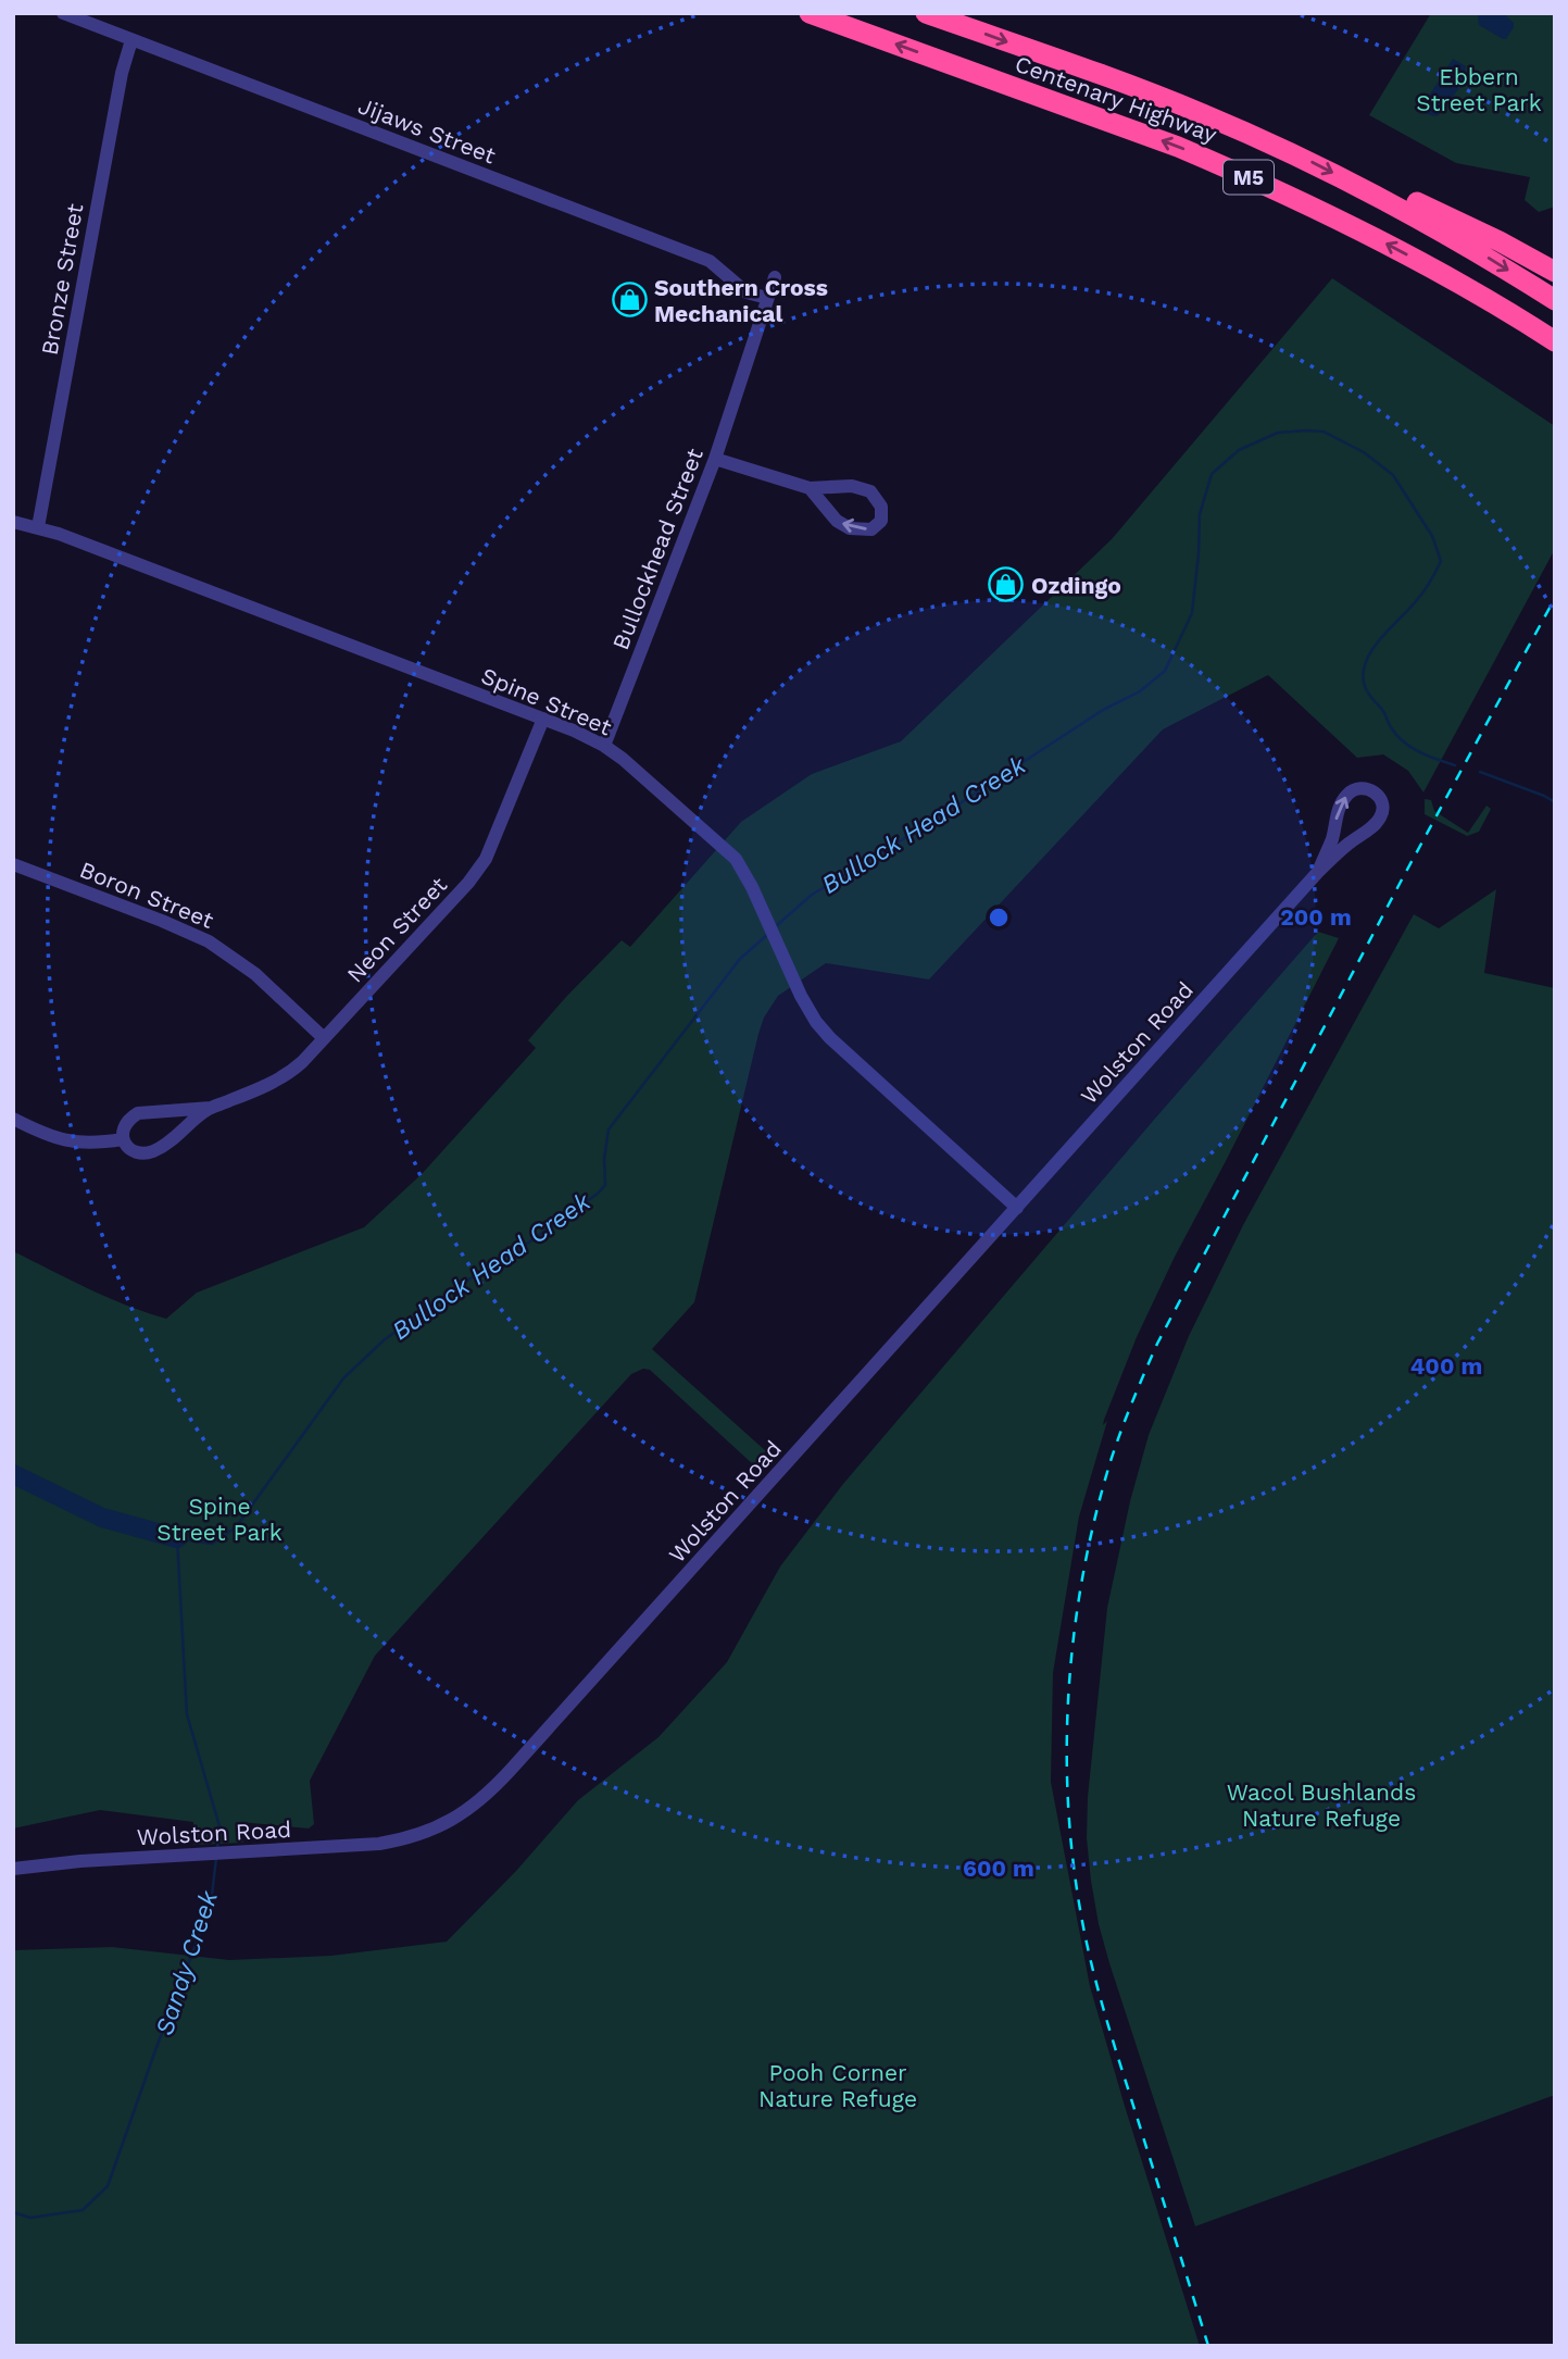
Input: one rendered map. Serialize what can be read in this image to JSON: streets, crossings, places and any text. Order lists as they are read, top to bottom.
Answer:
{
  "streets": {
    "highway": ["Centenary Highway", "M5"],
    "street": [
      "Jijaws Street",
      "Bronze Street",
      "Bullockhead Street",
      "Spine Street",
      "Boron Street",
      "Neon Street",
      "Wolston Road"
    ]
  },
  "crossings": [
    ["Jijaws Street", "Bronze Street"],
    ["Jijaws Street", "Bullockhead Street"],
    ["Bronze Street", "Spine Street"],
    ["Bullockhead Street", "Spine Street"],
    ["Spine Street", "Neon Street"],
    ["Spine Street", "Wolston Road"],
    ["Boron Street", "Neon Street"]
  ],
  "water": ["Bullock Head Creek", "Sandy Creek"],
  "parks": [
    "Ebbern Street Park",
    "Spine Street Park",
    "Wacol Bushlands Nature Refuge",
    "Pooh Corner Nature Refuge"
  ],
  "places": {
    "shop": ["Southern Cross Mechanical", "Ozdingo"]
  },
  "rings": ["200 m", "400 m", "600 m"]
}
